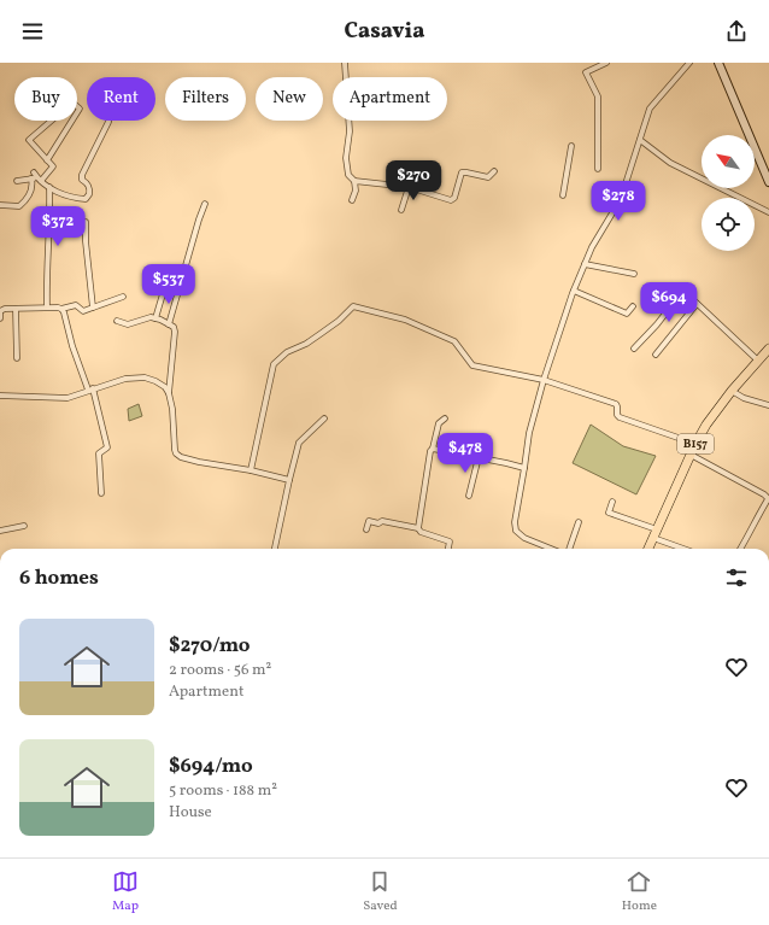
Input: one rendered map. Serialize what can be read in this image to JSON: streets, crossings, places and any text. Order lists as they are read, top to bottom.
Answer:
{
  "streets": {
    "main road": ["B157"]
  },
  "north": "top left",
  "page": {
    "header": "Casavia",
    "chip": [
      "Buy",
      "Rent",
      "Filters",
      "New",
      "Apartment"
    ],
    "price": [
      "$270",
      "$278",
      "$372",
      "$537",
      "$694",
      "$478"
    ],
    "heading": "6 homes",
    "list": [
      {
        "name": "$270/mo",
        "note": "2 rooms · 56 m² · Apartment"
      },
      {
        "name": "$694/mo",
        "note": "5 rooms · 188 m² · House"
      }
    ],
    "tabs": ["Map", "Saved", "Home"]
  }
}
